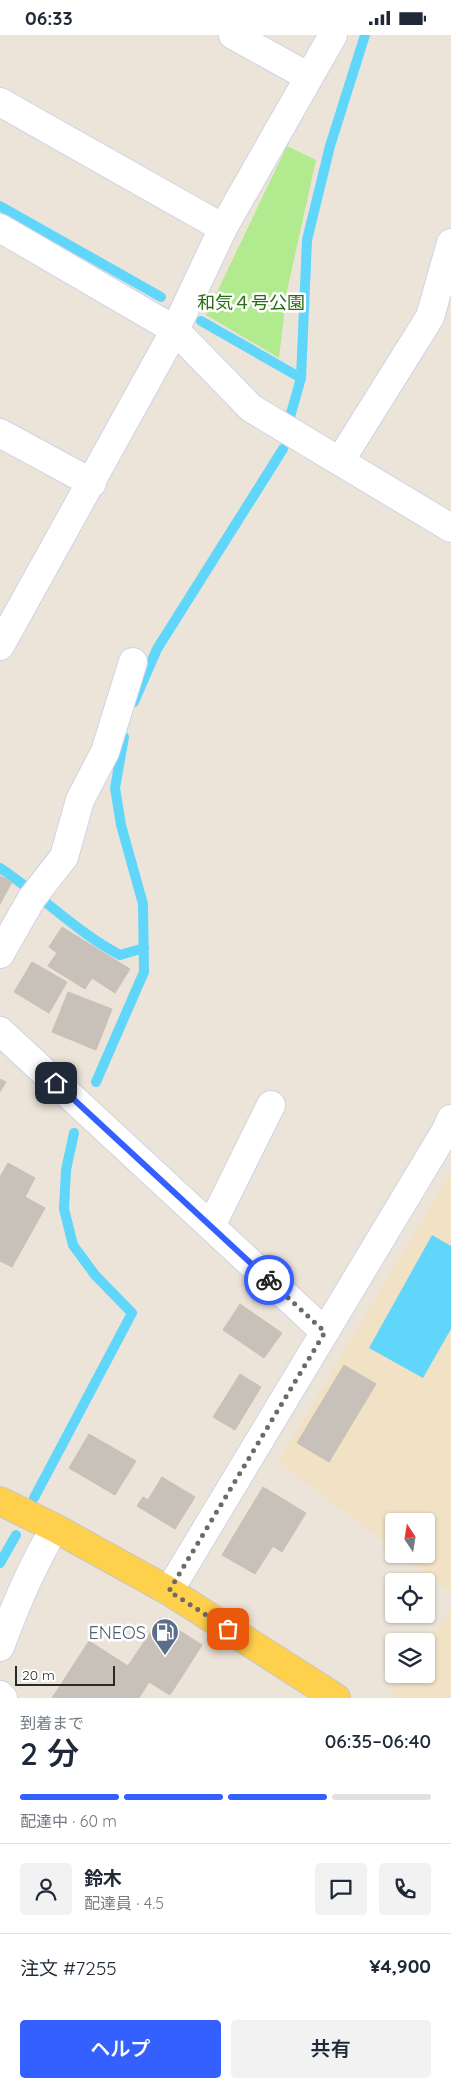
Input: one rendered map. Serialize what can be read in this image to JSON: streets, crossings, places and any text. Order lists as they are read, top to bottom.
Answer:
{
  "parks": ["和気４号公園"],
  "places": {
    "fuel station": ["ENEOS"]
  },
  "scale_bar": "20 m",
  "north": "top",
  "page": {
    "status": "06:33",
    "scale": "20 m",
    "heading": ["2 分", "到着まで", "06:35–06:40"],
    "panel": [
      "鈴木",
      "配達員 · 4.5",
      "注文 #7255",
      "¥4,900"
    ],
    "bar": "配達中 · 60 m",
    "buttons": ["ヘルプ", "共有"]
  }
}
